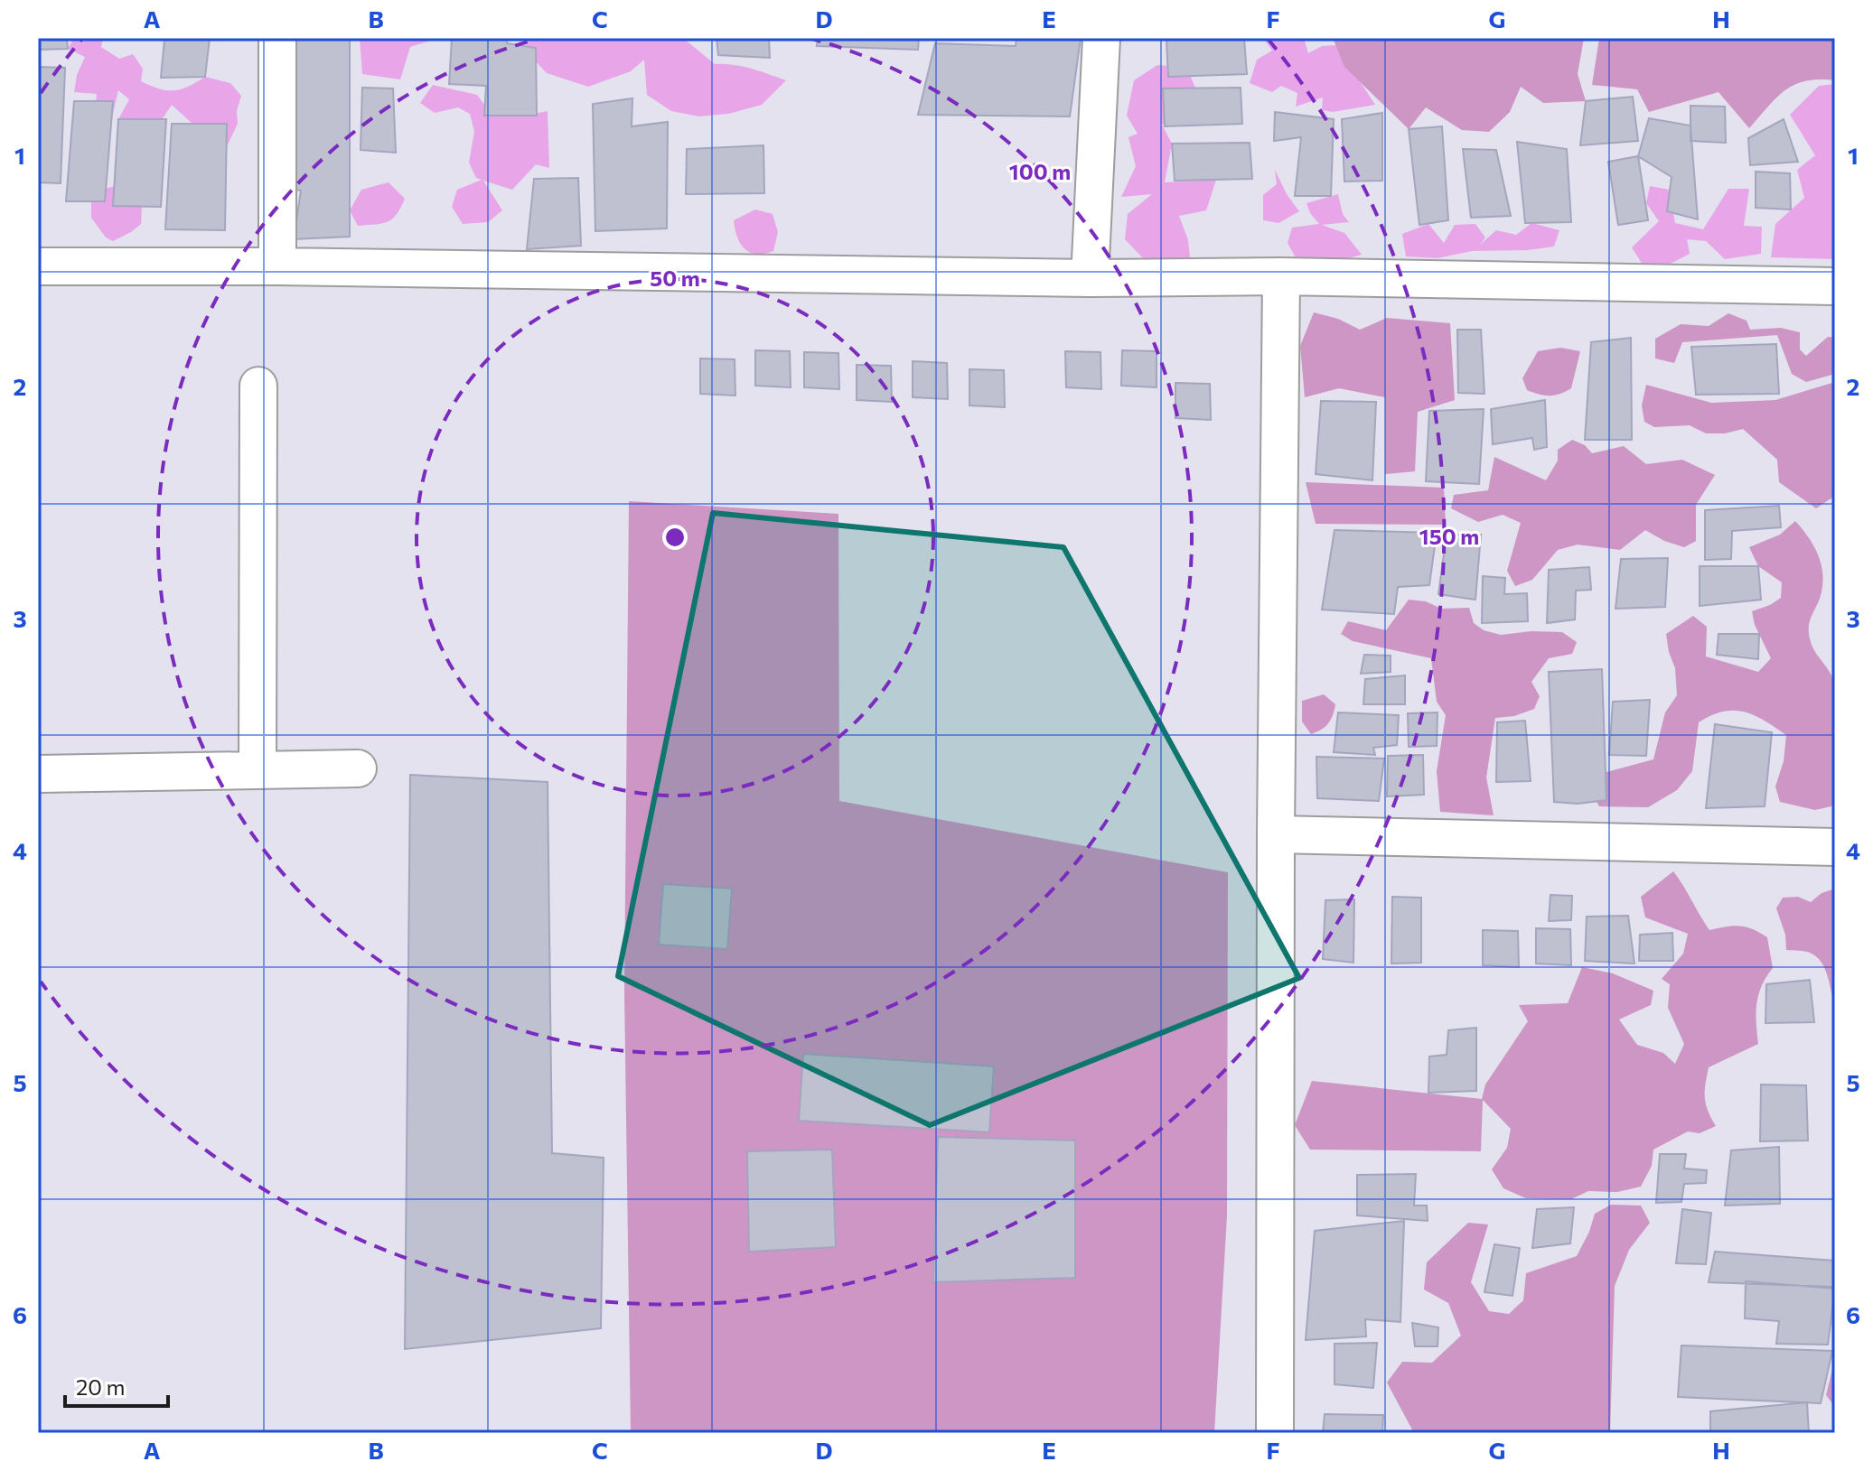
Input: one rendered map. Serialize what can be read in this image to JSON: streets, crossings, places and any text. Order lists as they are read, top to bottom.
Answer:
{
  "scale_bar": "20 m",
  "grid": {
    "columns": [
      "A",
      "B",
      "C",
      "D",
      "E",
      "F",
      "G",
      "H"
    ],
    "rows": [
      "1",
      "2",
      "3",
      "4",
      "5",
      "6"
    ]
  },
  "rings": ["100 m", "50 m", "150 m"]
}
